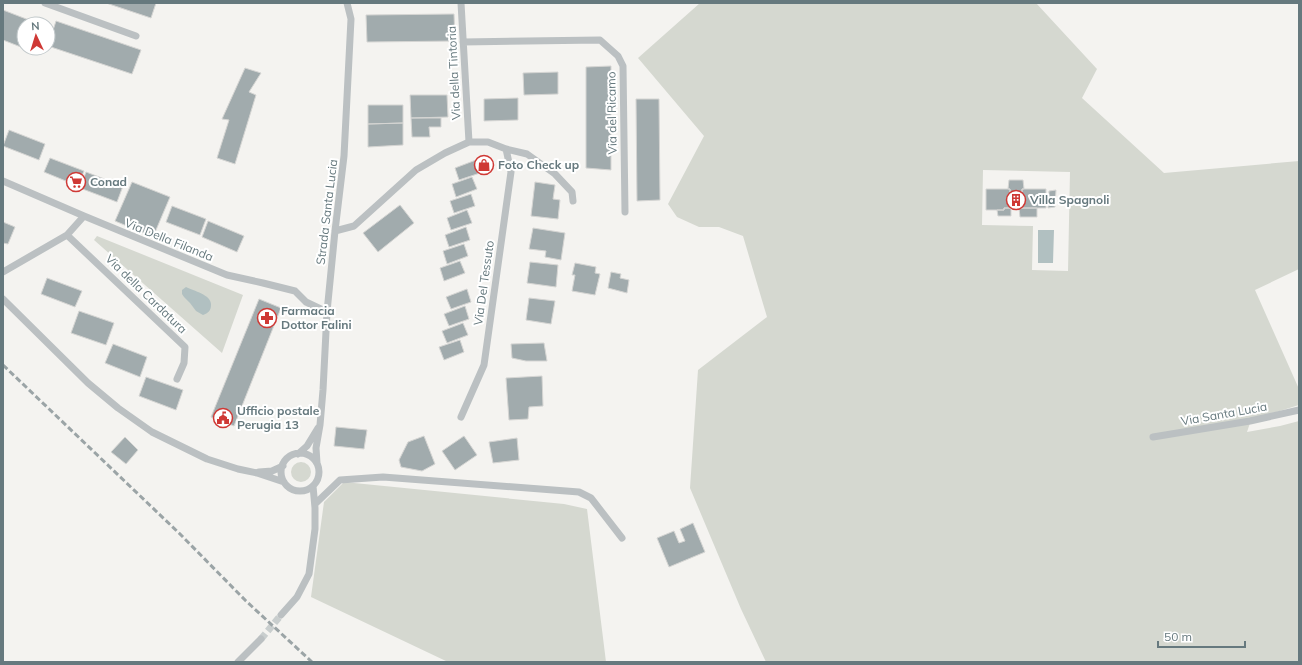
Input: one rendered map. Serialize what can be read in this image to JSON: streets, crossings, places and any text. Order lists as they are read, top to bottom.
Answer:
{
  "streets": {
    "street": [
      "Via della Tintoria",
      "Via del Ricamo",
      "Strada Santa Lucia",
      "Via Della Filanda",
      "Via Del Tessuto",
      "Via della Cardatura",
      "Via Santa Lucia"
    ]
  },
  "crossings": [
    ["Via della Tintoria", "Via del Ricamo"],
    ["Strada Santa Lucia", "Via Della Filanda"]
  ],
  "places": {
    "shop": ["Foto Check up"],
    "supermarket": ["Conad"],
    "building": ["Villa Spagnoli"],
    "pharmacy": ["Farmacia Dottor Falini"],
    "public building": ["Ufficio postale Perugia 13"]
  },
  "scale_bar": "50 m",
  "north": "top"
}
